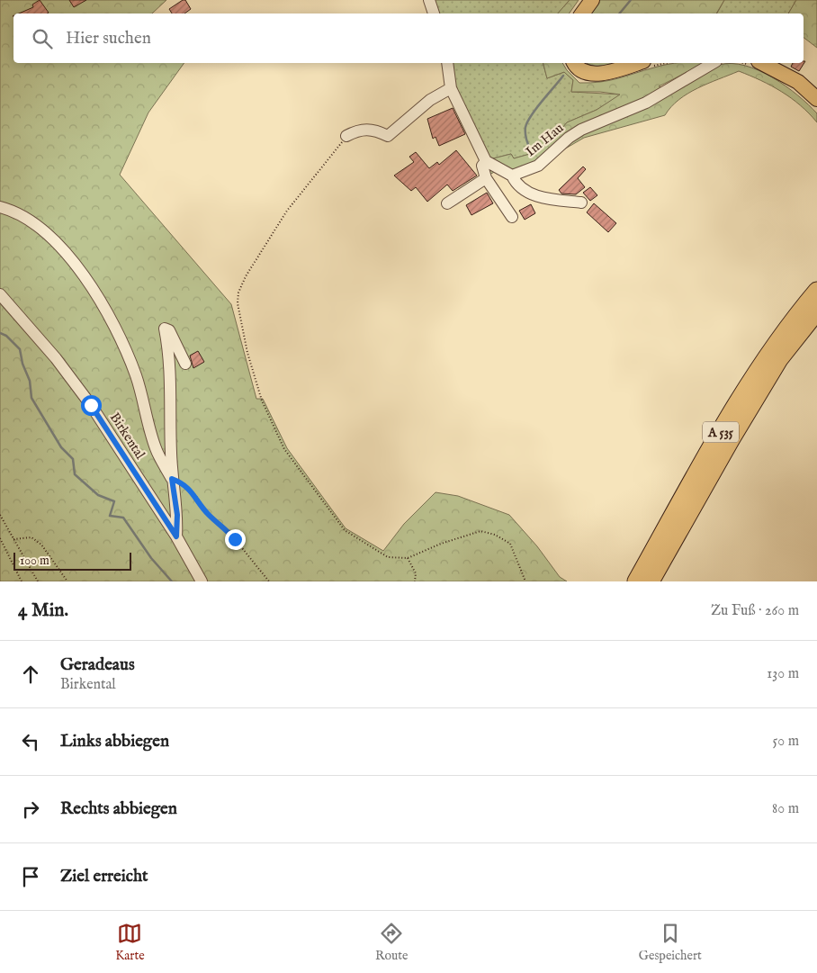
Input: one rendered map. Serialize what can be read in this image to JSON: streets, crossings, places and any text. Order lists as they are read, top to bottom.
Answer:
{
  "streets": {
    "highway": ["A 535"],
    "lane": ["Im Hau", "Birkental"]
  },
  "scale_bar": "100 m",
  "page": {
    "search": "Hier suchen",
    "scale": "100 m",
    "heading": ["4 Min.", "Zu Fuß · 260 m"],
    "list": [
      ["Geradeaus", "Birkental", "130 m"],
      ["Links abbiegen", "50 m"],
      ["Rechts abbiegen", "80 m"],
      "Ziel erreicht"
    ],
    "nav": ["Karte", "Route", "Gespeichert"]
  }
}
